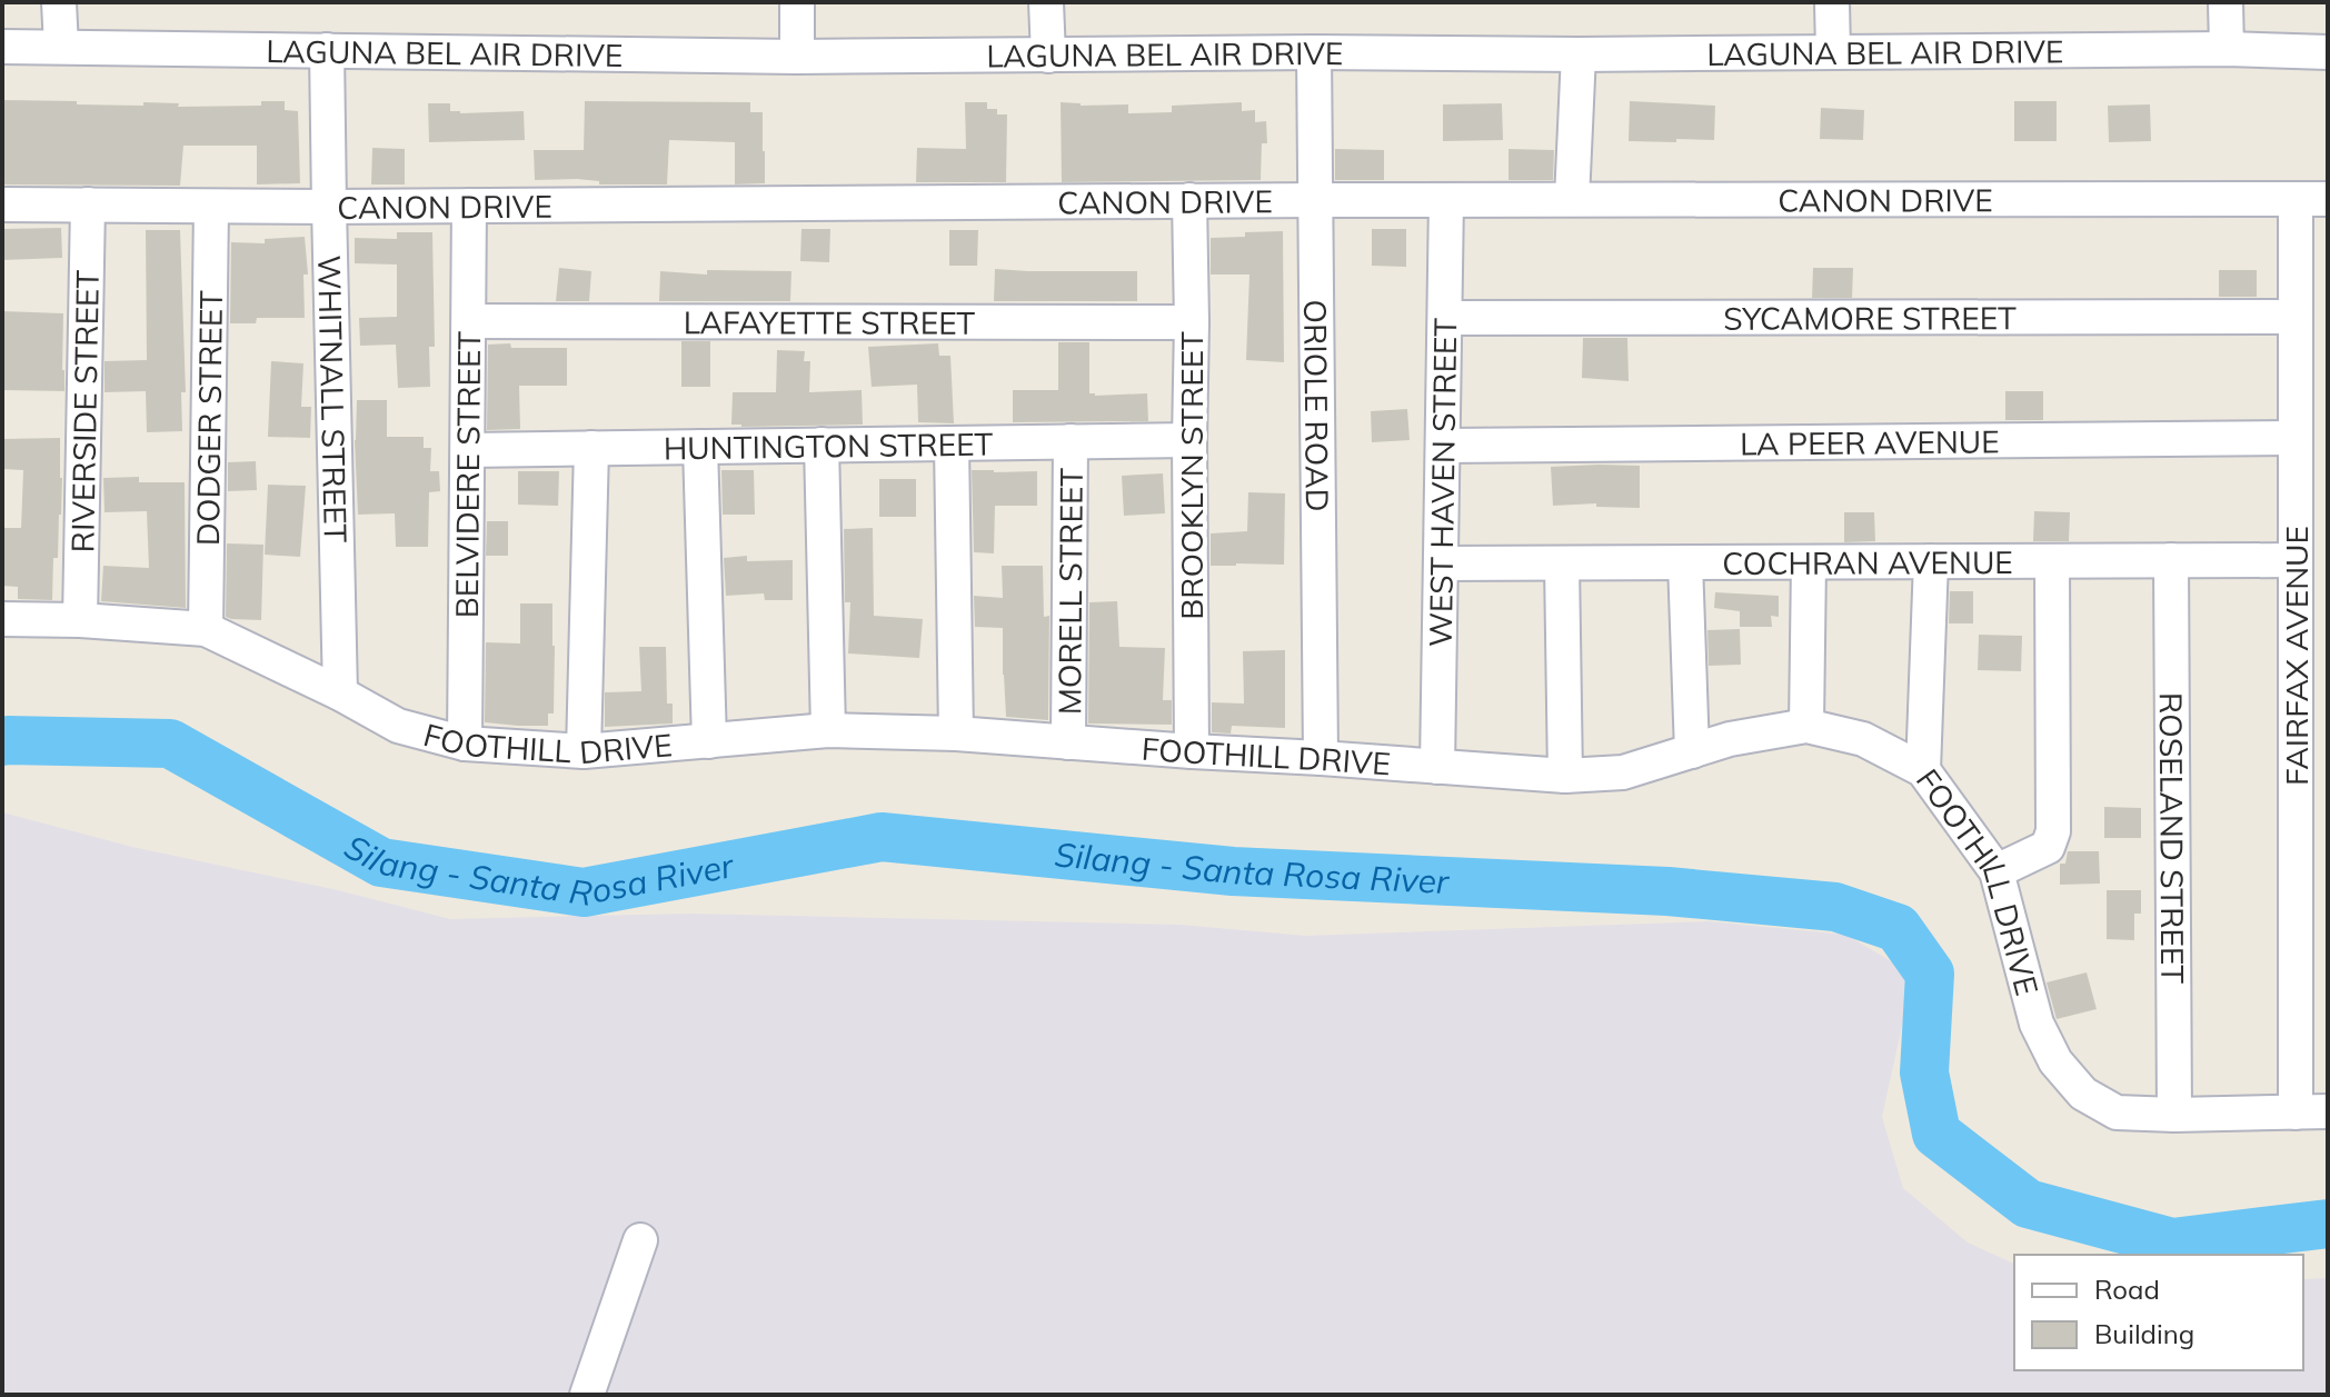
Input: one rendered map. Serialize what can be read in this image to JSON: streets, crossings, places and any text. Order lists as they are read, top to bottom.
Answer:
{
  "streets": {
    "street": [
      "LAGUNA BEL AIR DRIVE",
      "CANON DRIVE",
      "SYCAMORE STREET",
      "LAFAYETTE STREET",
      "WHITNALL STREET",
      "ORIOLE ROAD",
      "RIVERSIDE STREET",
      "DODGER STREET",
      "LA PEER AVENUE",
      "HUNTINGTON STREET",
      "BELVIDERE STREET",
      "BROOKLYN STREET",
      "WEST HAVEN STREET",
      "COCHRAN AVENUE",
      "MORELL STREET",
      "FAIRFAX AVENUE",
      "FOOTHILL DRIVE",
      "ROSELAND STREET"
    ]
  },
  "crossings": [
    ["LAGUNA BEL AIR DRIVE", "WHITNALL STREET"],
    ["LAGUNA BEL AIR DRIVE", "ORIOLE ROAD"],
    ["CANON DRIVE", "WHITNALL STREET"],
    ["CANON DRIVE", "ORIOLE ROAD"],
    ["CANON DRIVE", "RIVERSIDE STREET"],
    ["CANON DRIVE", "DODGER STREET"],
    ["CANON DRIVE", "BELVIDERE STREET"],
    ["CANON DRIVE", "BROOKLYN STREET"],
    ["CANON DRIVE", "WEST HAVEN STREET"],
    ["CANON DRIVE", "FAIRFAX AVENUE"],
    ["SYCAMORE STREET", "WEST HAVEN STREET"],
    ["SYCAMORE STREET", "FAIRFAX AVENUE"],
    ["LAFAYETTE STREET", "BELVIDERE STREET"],
    ["LAFAYETTE STREET", "BROOKLYN STREET"],
    ["WHITNALL STREET", "FOOTHILL DRIVE"],
    ["ORIOLE ROAD", "FOOTHILL DRIVE"],
    ["RIVERSIDE STREET", "FOOTHILL DRIVE"],
    ["DODGER STREET", "FOOTHILL DRIVE"],
    ["LA PEER AVENUE", "WEST HAVEN STREET"],
    ["LA PEER AVENUE", "FAIRFAX AVENUE"],
    ["HUNTINGTON STREET", "BELVIDERE STREET"],
    ["HUNTINGTON STREET", "BROOKLYN STREET"],
    ["HUNTINGTON STREET", "MORELL STREET"],
    ["BELVIDERE STREET", "FOOTHILL DRIVE"],
    ["BROOKLYN STREET", "FOOTHILL DRIVE"],
    ["WEST HAVEN STREET", "COCHRAN AVENUE"],
    ["WEST HAVEN STREET", "FOOTHILL DRIVE"],
    ["COCHRAN AVENUE", "FAIRFAX AVENUE"],
    ["COCHRAN AVENUE", "ROSELAND STREET"],
    ["MORELL STREET", "FOOTHILL DRIVE"],
    ["FAIRFAX AVENUE", "FOOTHILL DRIVE"],
    ["FOOTHILL DRIVE", "ROSELAND STREET"]
  ],
  "water": ["Silang - Santa Rosa River"],
  "legend": ["Road", "Building"]
}
